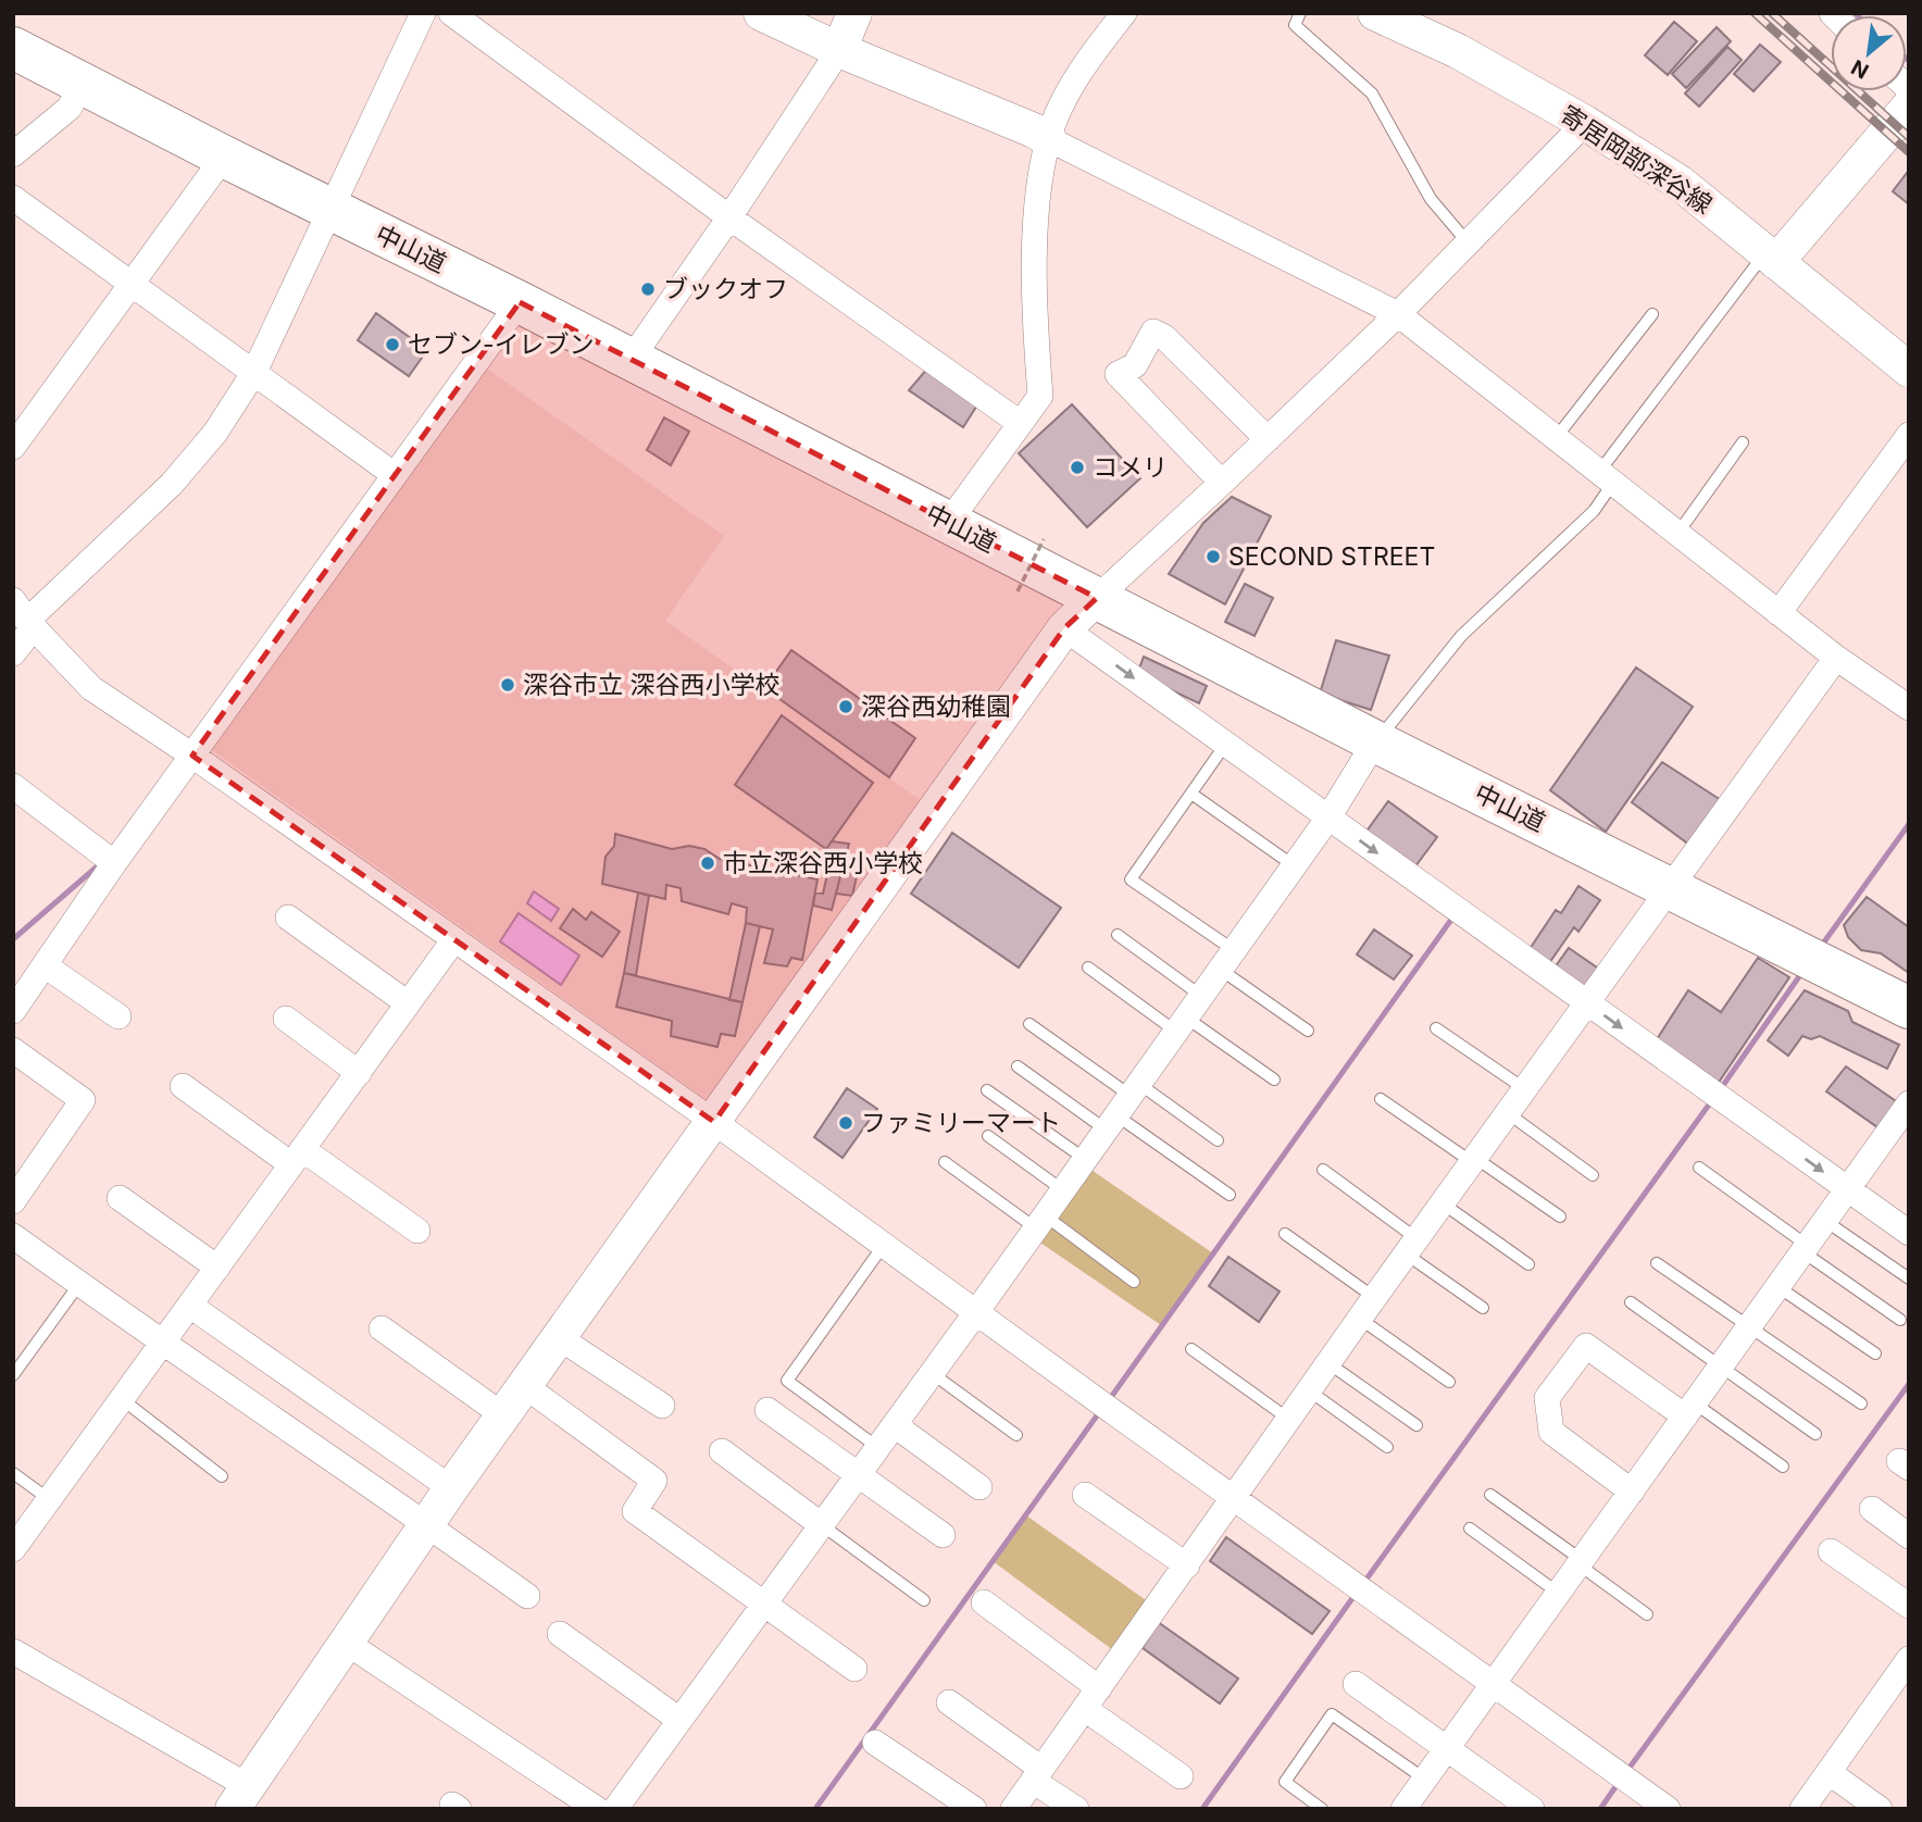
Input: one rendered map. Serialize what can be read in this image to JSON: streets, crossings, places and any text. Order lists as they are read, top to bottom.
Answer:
{
  "streets": {
    "highway": ["中山道"],
    "street": ["寄居岡部深谷線"]
  },
  "places": [
    "ブックオフ",
    "セブン-イレブン",
    "コメリ",
    "SECOND STREET",
    "深谷市立 深谷西小学校",
    "深谷西幼稚園",
    "市立深谷西小学校",
    "ファミリーマート"
  ],
  "north": "bottom left"
}
